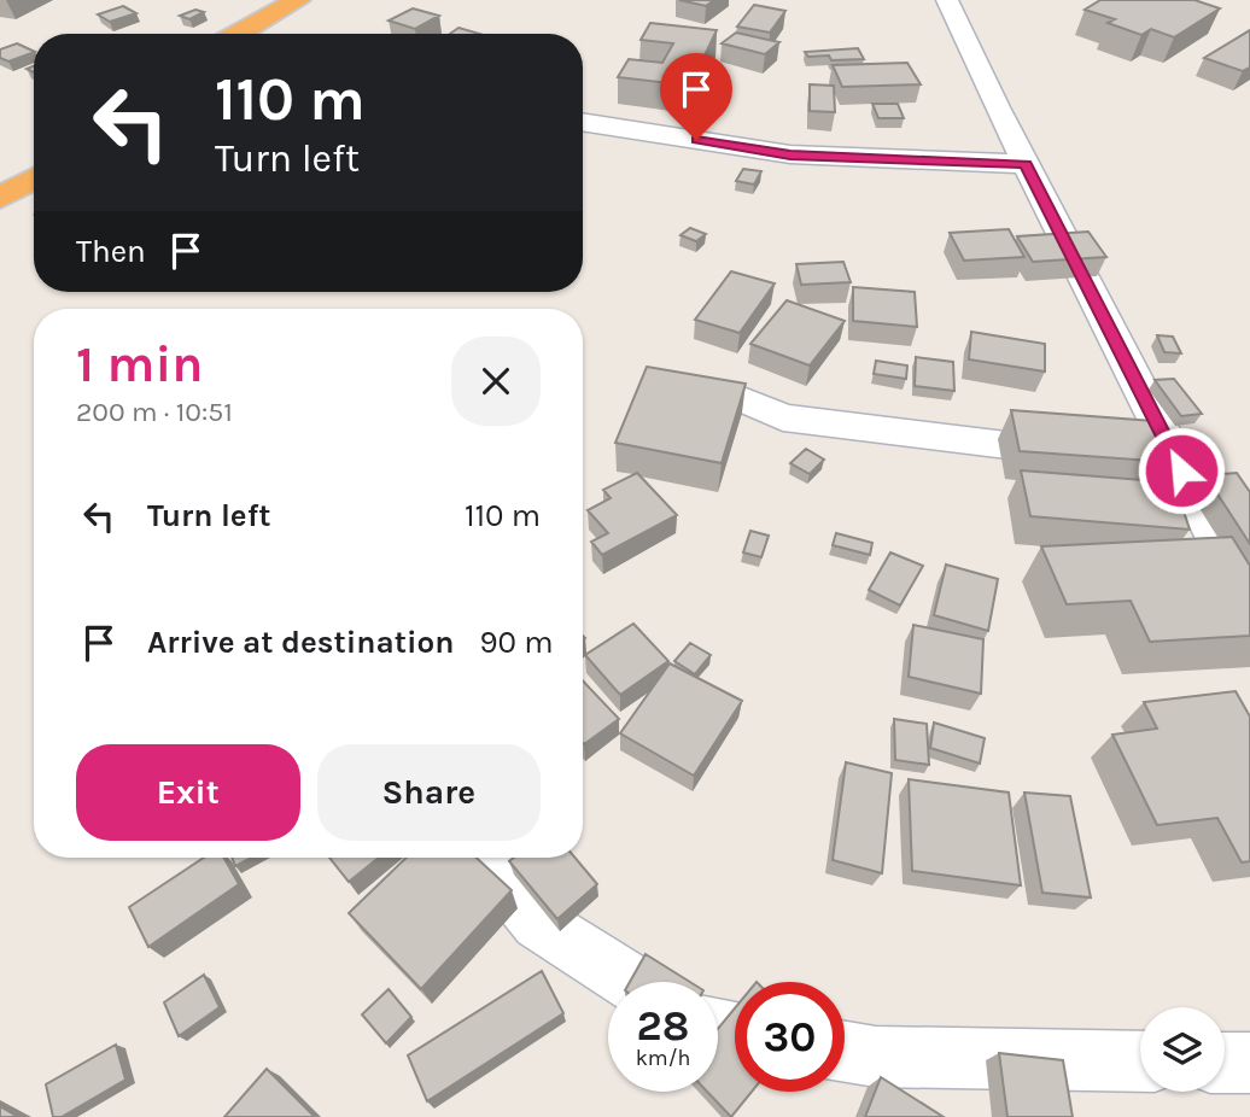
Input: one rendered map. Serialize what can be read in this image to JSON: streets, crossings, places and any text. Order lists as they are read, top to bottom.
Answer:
{
  "page": {
    "turn": ["110 m", "Turn left"],
    "then": "Then",
    "heading": ["1 min", "200 m · 10:51"],
    "list": [
      {
        "name": "Turn left",
        "value": "110 m"
      },
      {
        "name": "Arrive at destination",
        "value": "90 m"
      }
    ],
    "buttons": ["Exit", "Share"],
    "speed": "28 km/h",
    "limit": "30"
  }
}
